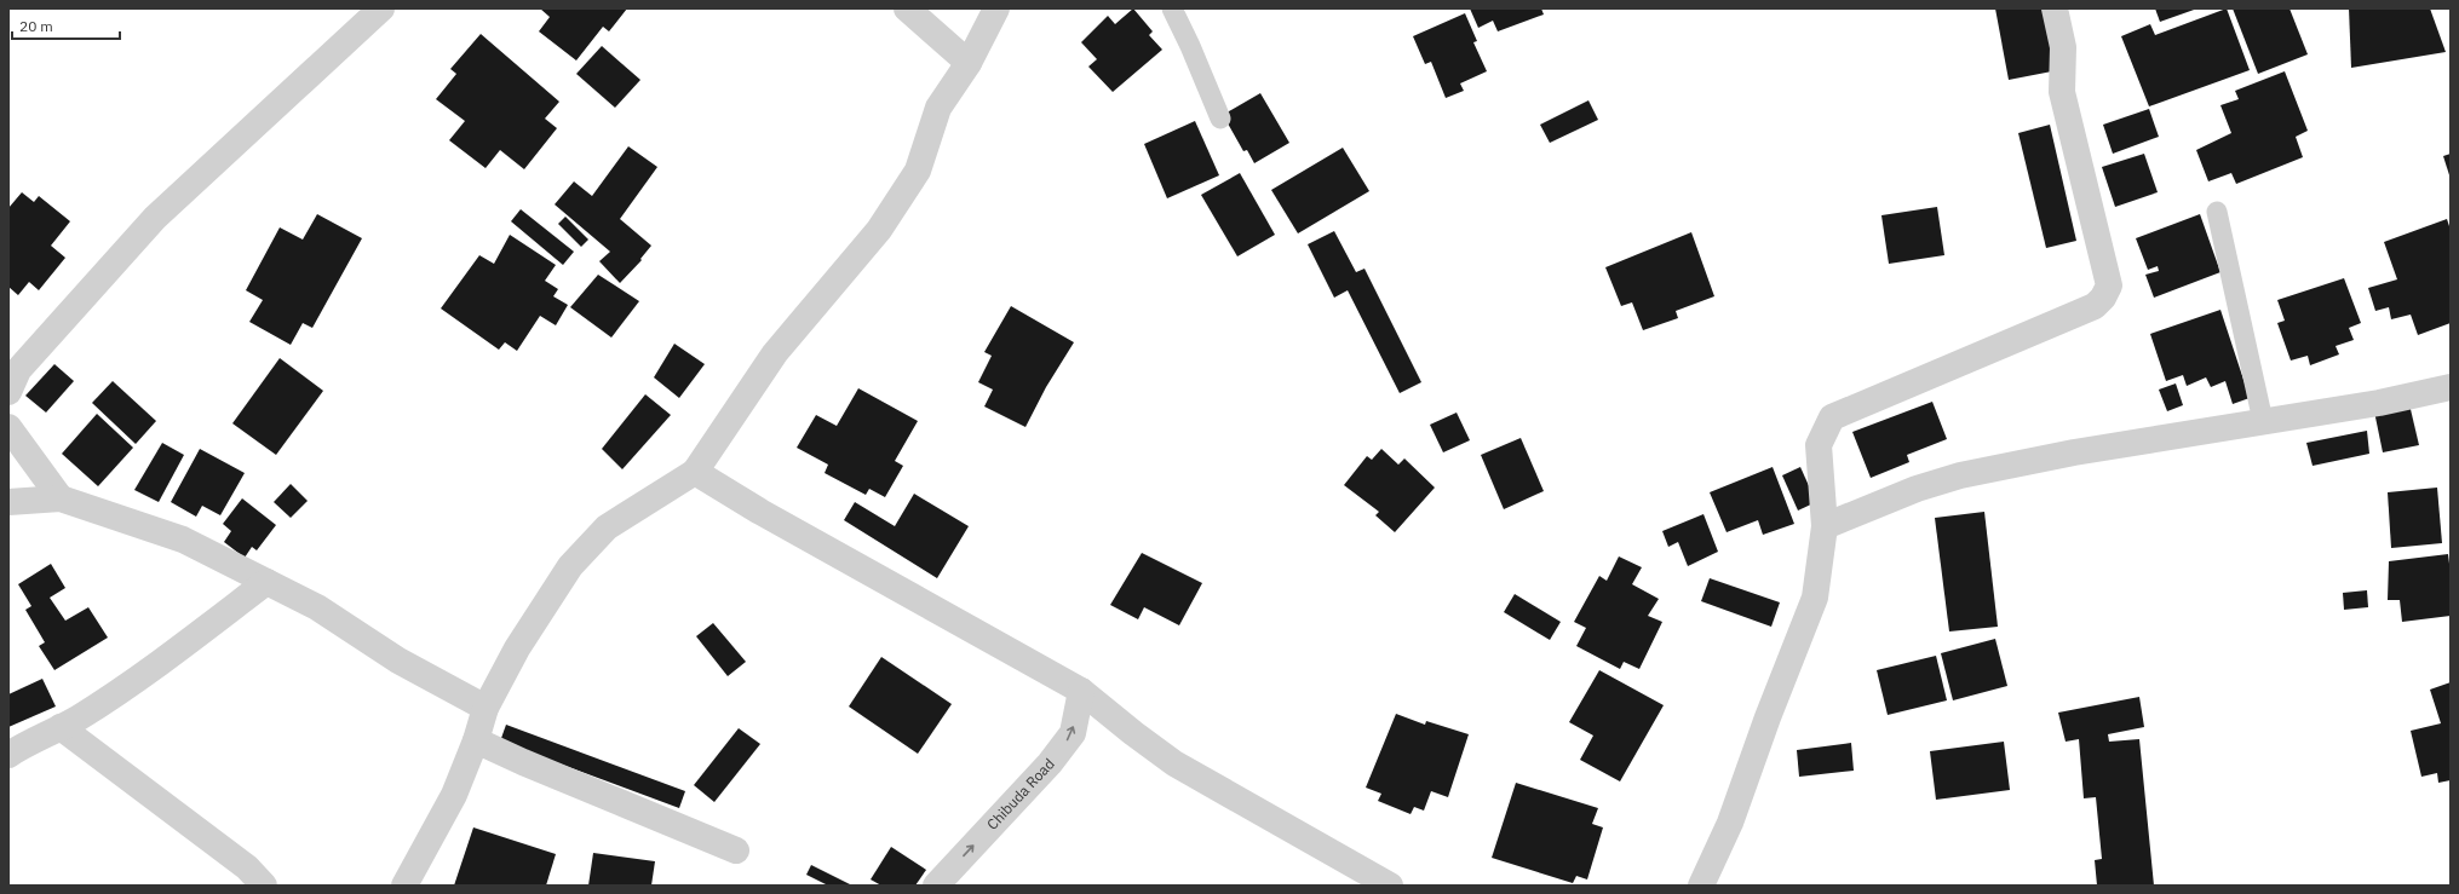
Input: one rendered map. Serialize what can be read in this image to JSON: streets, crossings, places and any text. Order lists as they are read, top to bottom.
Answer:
{
  "streets": {
    "street": ["Chibuda Road"]
  },
  "one_way": ["Chibuda Road"],
  "scale_bar": "20 m"
}
